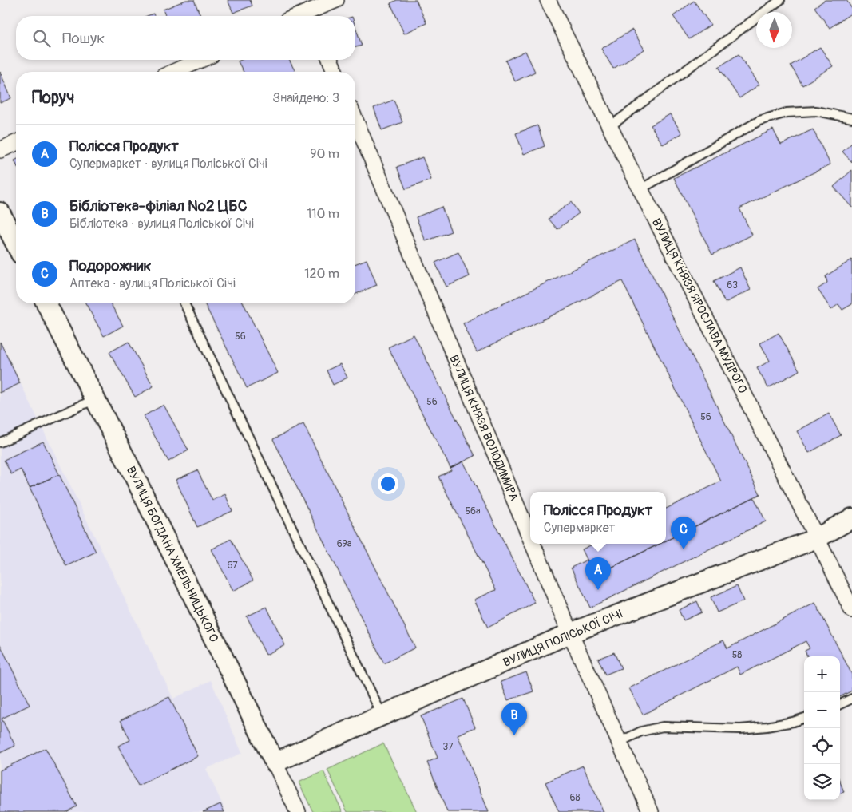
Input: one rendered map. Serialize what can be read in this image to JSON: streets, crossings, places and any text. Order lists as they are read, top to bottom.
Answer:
{
  "streets": {
    "street": [
      "ВУЛИЦЯ КНЯЗЯ ЯРОСЛАВА МУДРОГО",
      "ВУЛИЦЯ КНЯЗЯ ВОЛОДИМИРА",
      "ВУЛИЦЯ БОГДАНА ХМЕЛЬНИЦЬКОГО",
      "ВУЛИЦЯ ПОЛІСЬКОЇ СІЧІ"
    ]
  },
  "crossings": [
    ["ВУЛИЦЯ КНЯЗЯ ЯРОСЛАВА МУДРОГО", "ВУЛИЦЯ ПОЛІСЬКОЇ СІЧІ"],
    ["ВУЛИЦЯ КНЯЗЯ ВОЛОДИМИРА", "ВУЛИЦЯ ПОЛІСЬКОЇ СІЧІ"],
    ["ВУЛИЦЯ БОГДАНА ХМЕЛЬНИЦЬКОГО", "ВУЛИЦЯ ПОЛІСЬКОЇ СІЧІ"]
  ],
  "house_numbers": [
    "63",
    "56",
    "56",
    "56",
    "56а",
    "69а",
    "67",
    "58",
    "37",
    "68"
  ],
  "north": "bottom",
  "page": {
    "search": "Пошук",
    "heading": ["Поруч", "Знайдено: 3"],
    "list": [
      {
        "mark": "A",
        "name": "Полісся Продукт",
        "note": "Супермаркет · вулиця Поліської Січі",
        "value": "90 m"
      },
      {
        "mark": "B",
        "name": "Бібліотека-філіал №2 ЦБС",
        "note": "Бібліотека · вулиця Поліської Січі",
        "value": "110 m"
      },
      {
        "mark": "C",
        "name": "Подорожник",
        "note": "Аптека · вулиця Поліської Січі",
        "value": "120 m"
      }
    ],
    "popup": ["Полісся Продукт", "Супермаркет"],
    "pins": ["C", "A", "B"],
    "map_buttons": ["+", "−"]
  }
}
